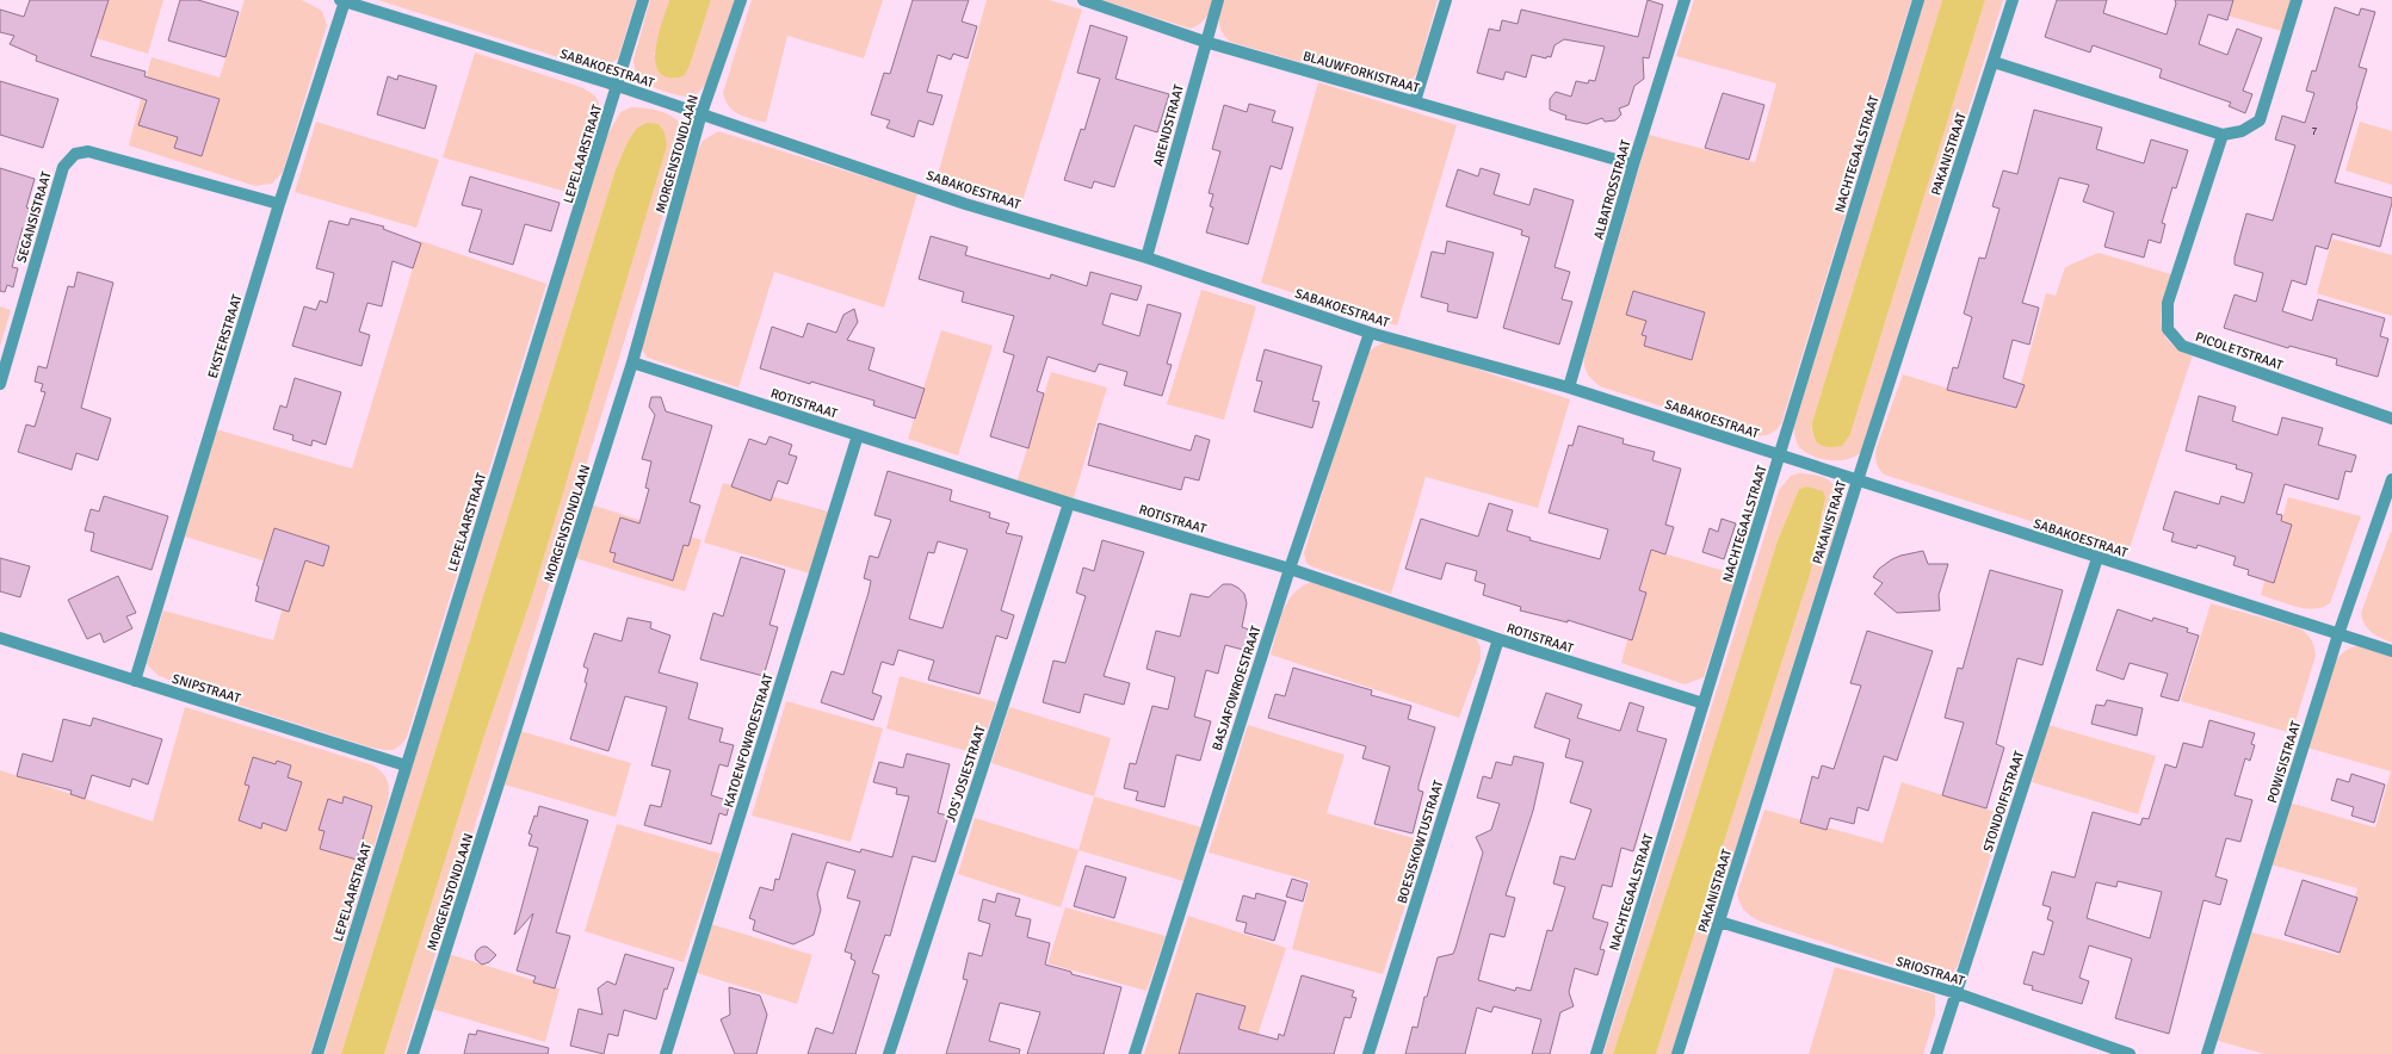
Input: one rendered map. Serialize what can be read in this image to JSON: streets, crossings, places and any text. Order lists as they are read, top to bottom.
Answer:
{
  "streets": {
    "street": [
      "SABAKOESTRAAT",
      "BLAUWFORKISTRAAT",
      "ARENDSTRAAT",
      "LEPELAARSTRAAT",
      "MORGENSTONDLAAN",
      "NACHTEGAALSTRAAT",
      "PAKANISTRAAT",
      "ALBATROSSTRAAT",
      "SEGANSISTRAAT",
      "EKSTERSTRAAT",
      "PICOLETSTRAAT",
      "ROTISTRAAT",
      "SNIPSTRAAT",
      "BASJAFOWROESTRAAT",
      "KATOENFOWROESTRAAT",
      "POWISISTRAAT",
      "JOS'JOSIESTRAAT",
      "STONDOIFISTRAAT",
      "BOESISKOWTUSTRAAT",
      "SRIOSTRAAT"
    ]
  },
  "crossings": [
    ["SABAKOESTRAAT", "ARENDSTRAAT"],
    ["SABAKOESTRAAT", "LEPELAARSTRAAT"],
    ["SABAKOESTRAAT", "MORGENSTONDLAAN"],
    ["SABAKOESTRAAT", "NACHTEGAALSTRAAT"],
    ["SABAKOESTRAAT", "PAKANISTRAAT"],
    ["SABAKOESTRAAT", "ALBATROSSTRAAT"],
    ["SABAKOESTRAAT", "EKSTERSTRAAT"],
    ["SABAKOESTRAAT", "BASJAFOWROESTRAAT"],
    ["SABAKOESTRAAT", "POWISISTRAAT"],
    ["SABAKOESTRAAT", "STONDOIFISTRAAT"],
    ["BLAUWFORKISTRAAT", "ARENDSTRAAT"],
    ["BLAUWFORKISTRAAT", "ALBATROSSTRAAT"],
    ["LEPELAARSTRAAT", "SNIPSTRAAT"],
    ["MORGENSTONDLAAN", "ROTISTRAAT"],
    ["NACHTEGAALSTRAAT", "ROTISTRAAT"],
    ["PAKANISTRAAT", "SRIOSTRAAT"],
    ["SEGANSISTRAAT", "EKSTERSTRAAT"],
    ["EKSTERSTRAAT", "SNIPSTRAAT"],
    ["ROTISTRAAT", "BASJAFOWROESTRAAT"],
    ["ROTISTRAAT", "KATOENFOWROESTRAAT"],
    ["ROTISTRAAT", "JOS'JOSIESTRAAT"],
    ["ROTISTRAAT", "BOESISKOWTUSTRAAT"],
    ["STONDOIFISTRAAT", "SRIOSTRAAT"]
  ],
  "house_numbers": ["7"]
}
